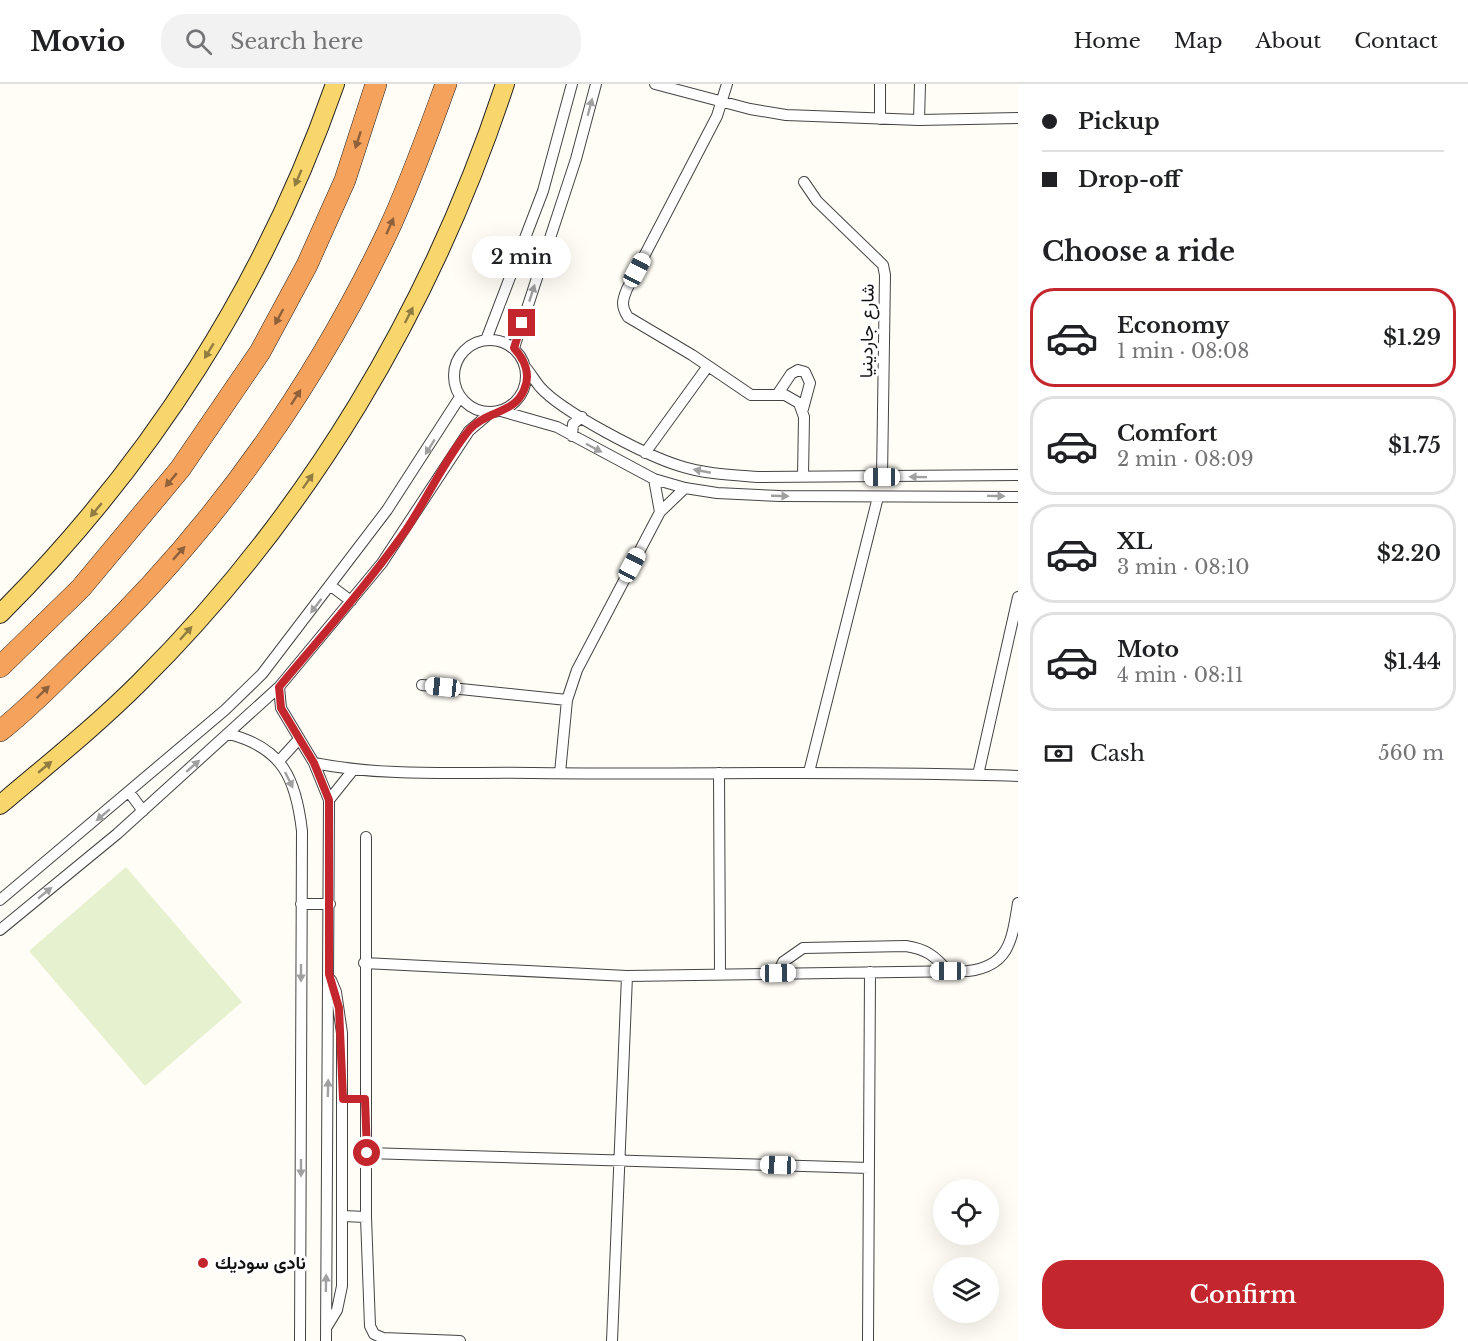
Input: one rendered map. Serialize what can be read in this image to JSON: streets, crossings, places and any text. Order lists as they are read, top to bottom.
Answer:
{
  "streets": {
    "street": ["شارع جاردينيا"]
  },
  "places": ["نادى سوديك"],
  "page": {
    "header": "Movio",
    "search": "Search here",
    "nav": [
      "Home",
      "Map",
      "About",
      "Contact"
    ],
    "banner": ["Pickup", "Drop-off"],
    "heading": "Choose a ride",
    "bubble": "2 min",
    "list": [
      {
        "name": "Economy",
        "note": "1 min · 08:08",
        "value": "$1.29"
      },
      {
        "name": "Comfort",
        "note": "2 min · 08:09",
        "value": "$1.75"
      },
      {
        "name": "XL",
        "note": "3 min · 08:10",
        "value": "$2.20"
      },
      {
        "name": "Moto",
        "note": "4 min · 08:11",
        "value": "$1.44"
      }
    ],
    "pay": ["Cash", "560 m"],
    "buttons": "Confirm"
  }
}
